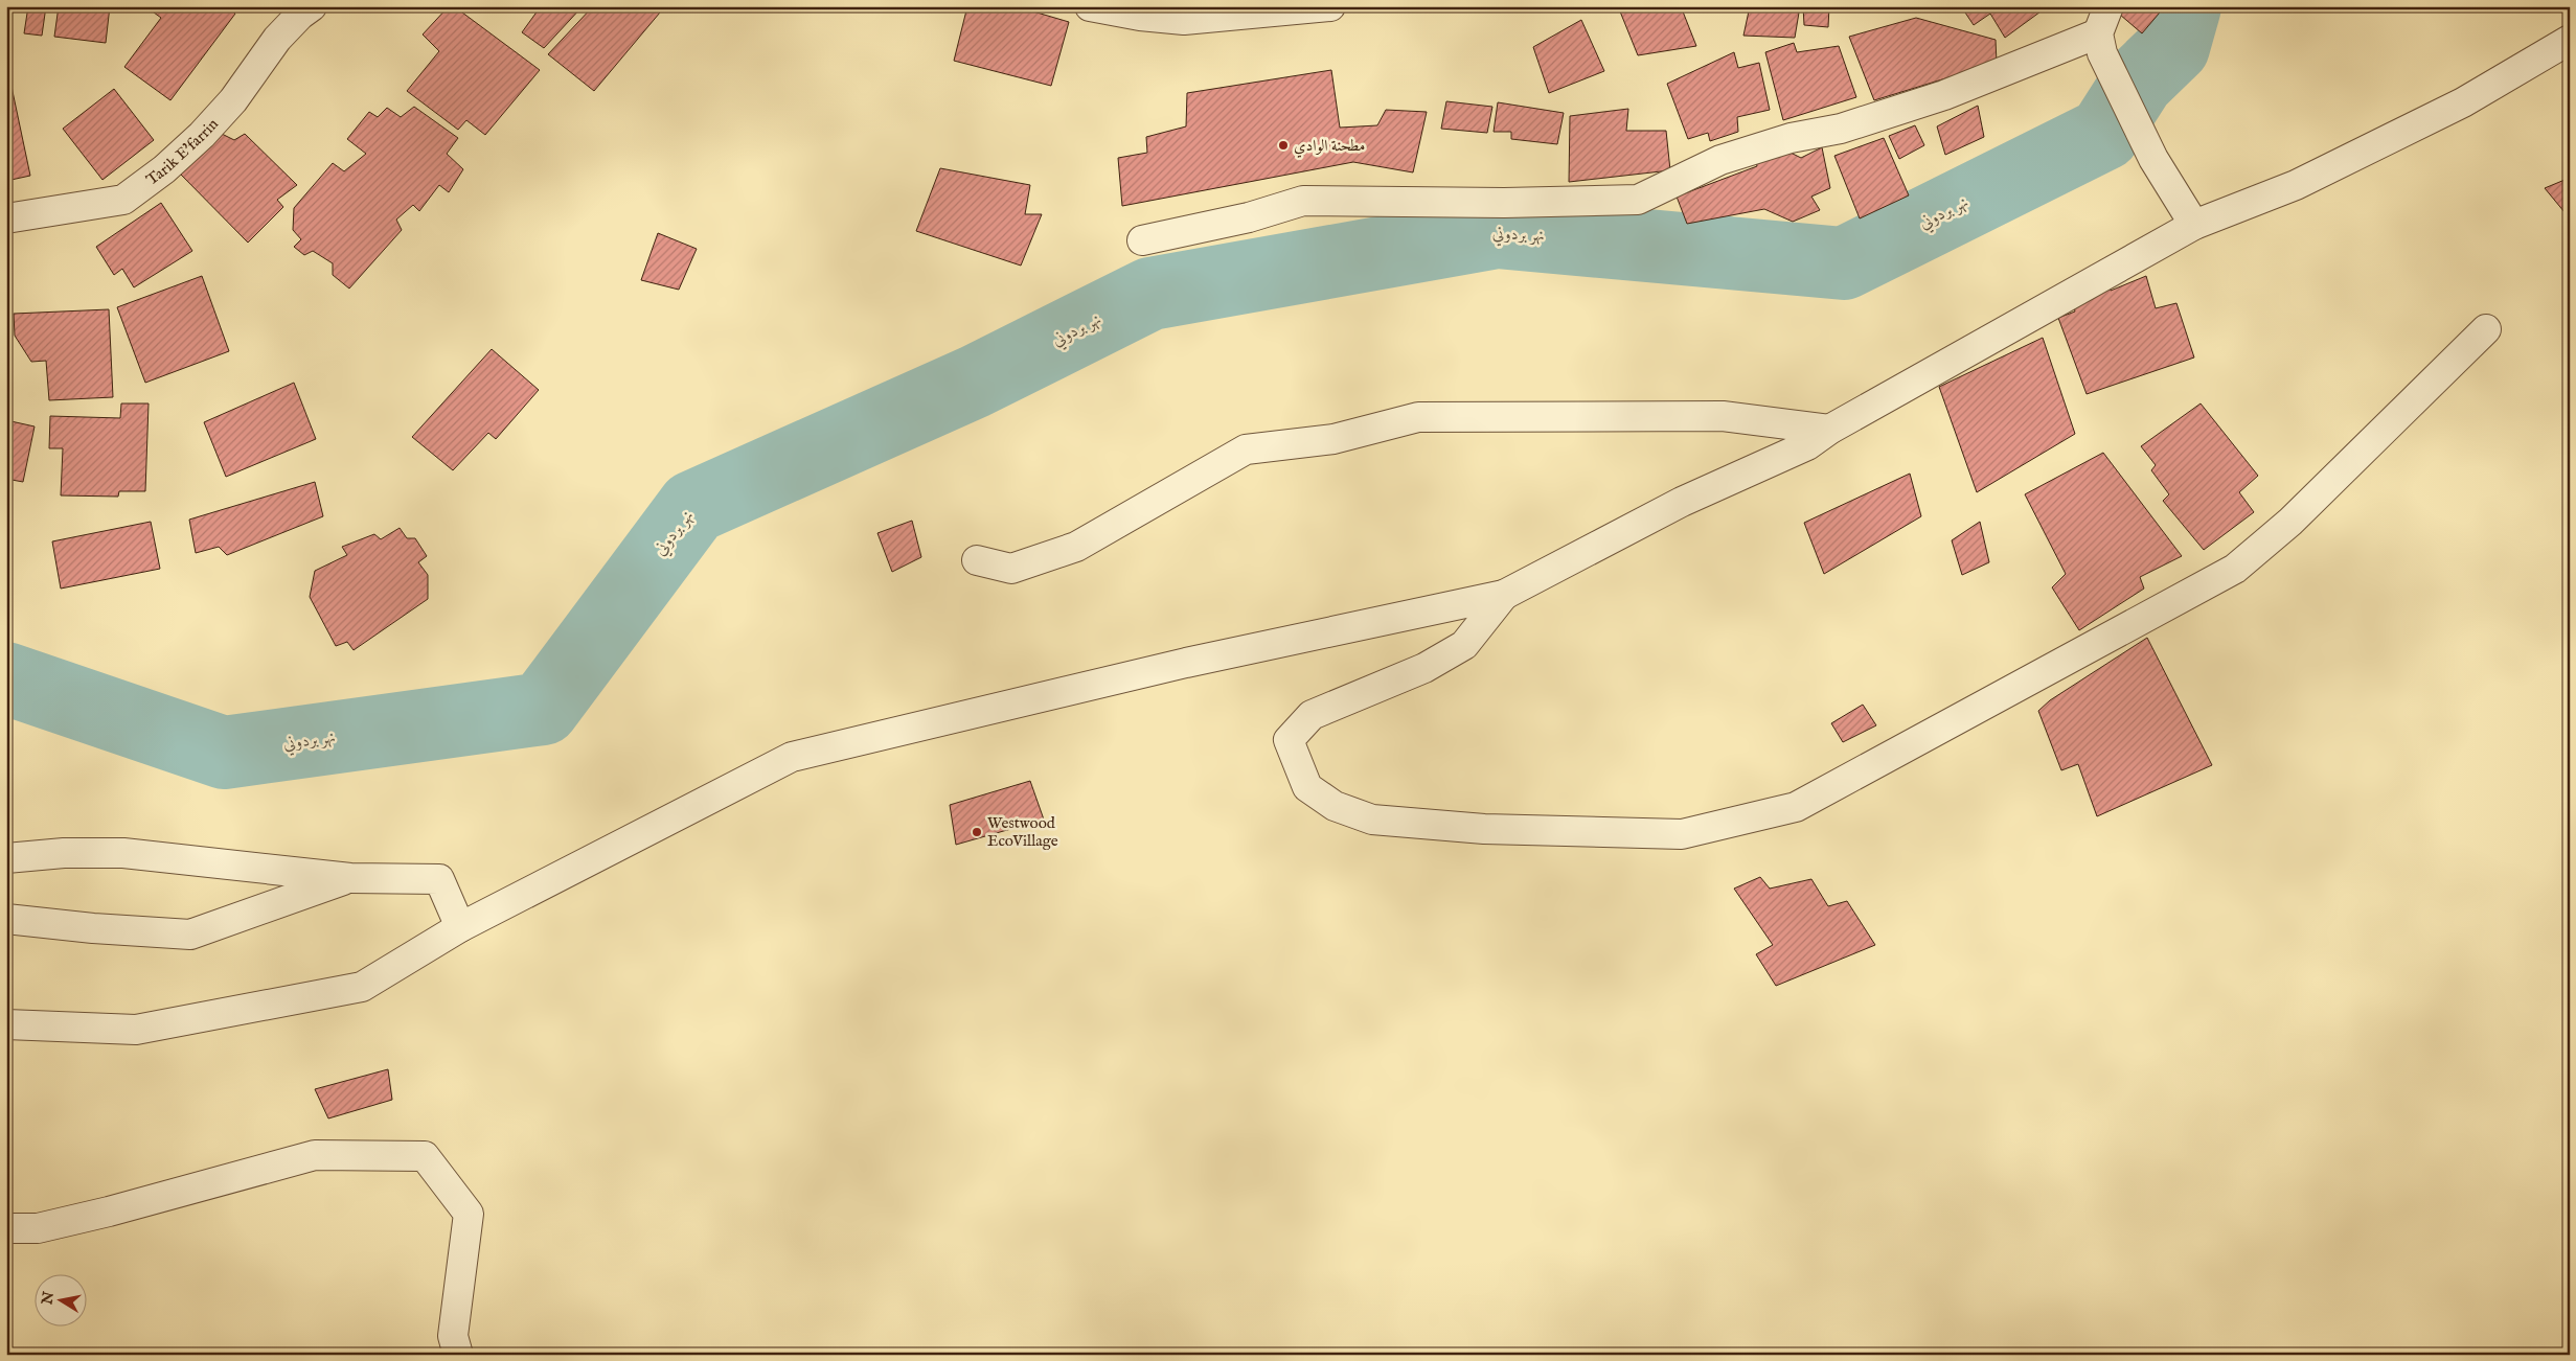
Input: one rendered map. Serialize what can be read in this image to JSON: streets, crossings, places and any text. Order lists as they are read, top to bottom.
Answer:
{
  "streets": {
    "street": ["Tarik E'farrin"]
  },
  "water": ["نهر بردوني"],
  "places": ["مطحنة الوادي", "Westwood EcoVillage"],
  "north": "left"
}
